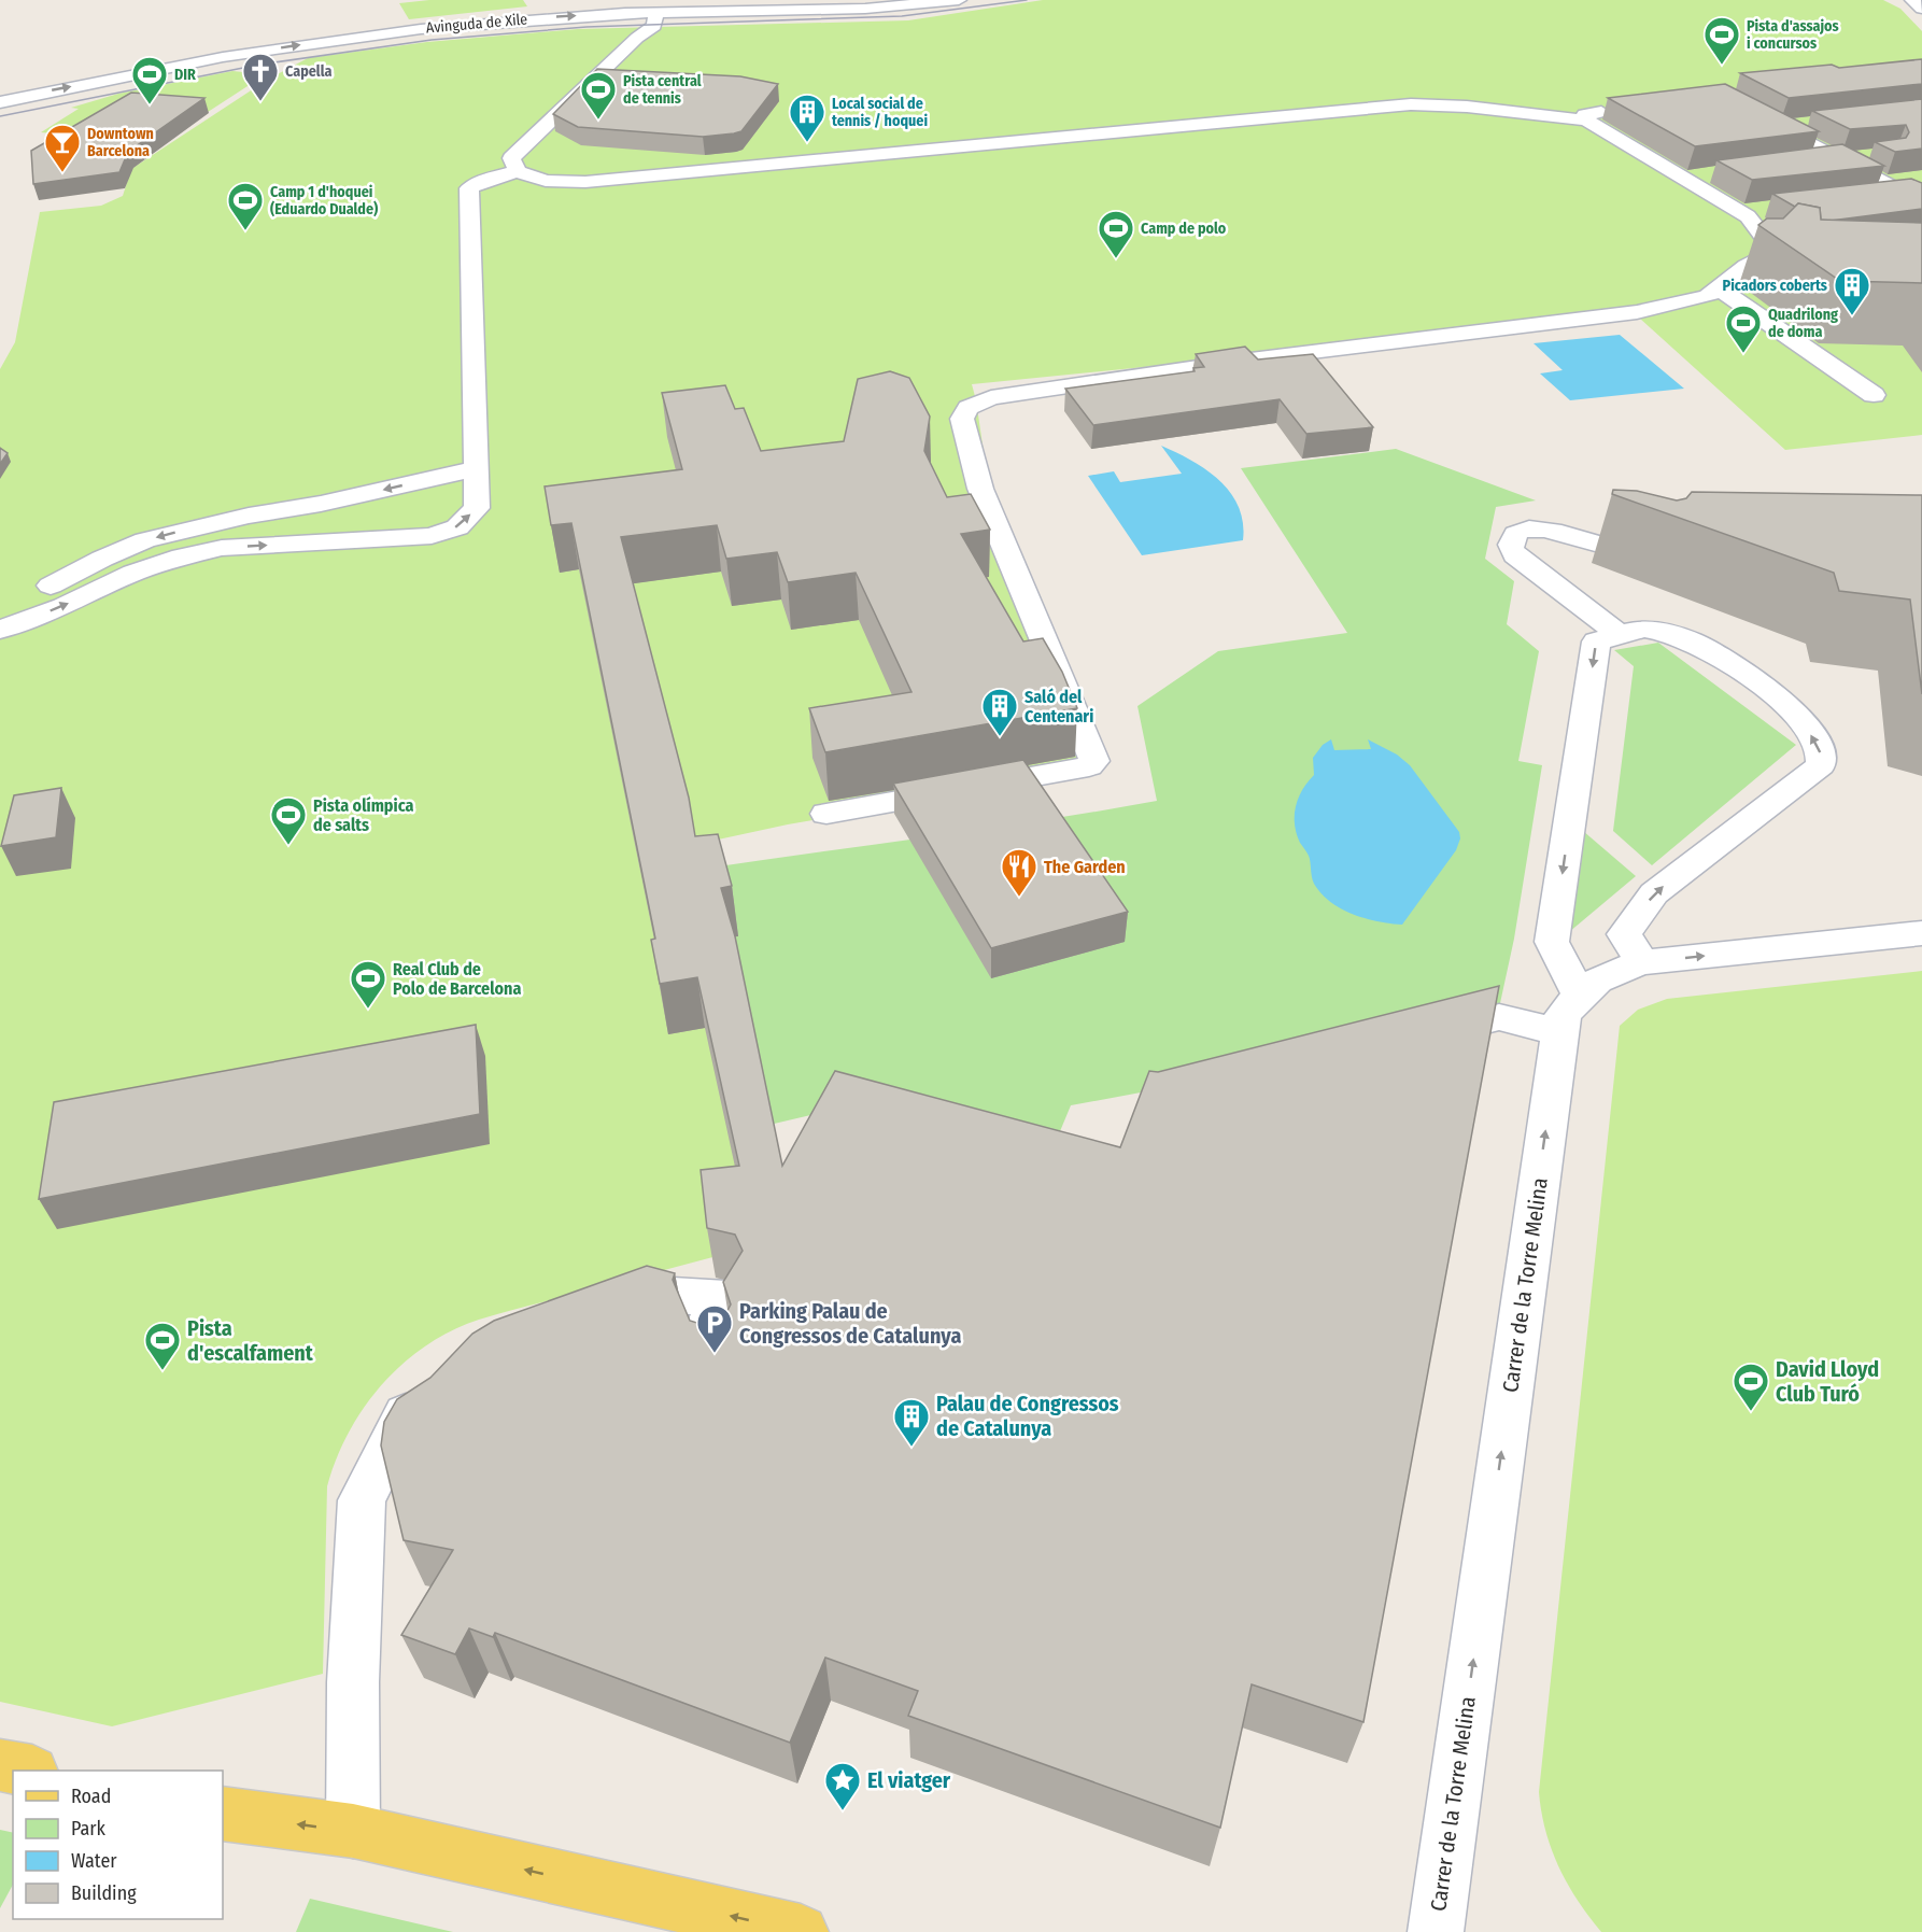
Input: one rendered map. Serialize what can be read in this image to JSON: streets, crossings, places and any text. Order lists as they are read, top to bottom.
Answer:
{
  "streets": {
    "street": ["Avinguda de Xile", "Carrer de la Torre Melina"]
  },
  "one_way": ["Avinguda de Xile", "Carrer de la Torre Melina"],
  "places": {
    "sports": [
      "Pista d'assajos i concursos",
      "DIR",
      "Pista central de tennis",
      "Camp 1 d'hoquei (Eduardo Dualde)",
      "Camp de polo",
      "Quadrilong de doma",
      "Pista olímpica de salts",
      "Real Club de Polo de Barcelona",
      "Pista d'escalfament",
      "David Lloyd Club Turó"
    ],
    "church": ["Capella"],
    "building": [
      "Local social de tennis / hoquei",
      "Picadors coberts",
      "Saló del Centenari",
      "Palau de Congressos de Catalunya"
    ],
    "bar": ["Downtown Barcelona"],
    "restaurant": ["The Garden"],
    "parking": ["Parking Palau de Congressos de Catalunya"],
    "place": ["El viatger"]
  },
  "legend": [
    "Road",
    "Park",
    "Water",
    "Building"
  ]
}
